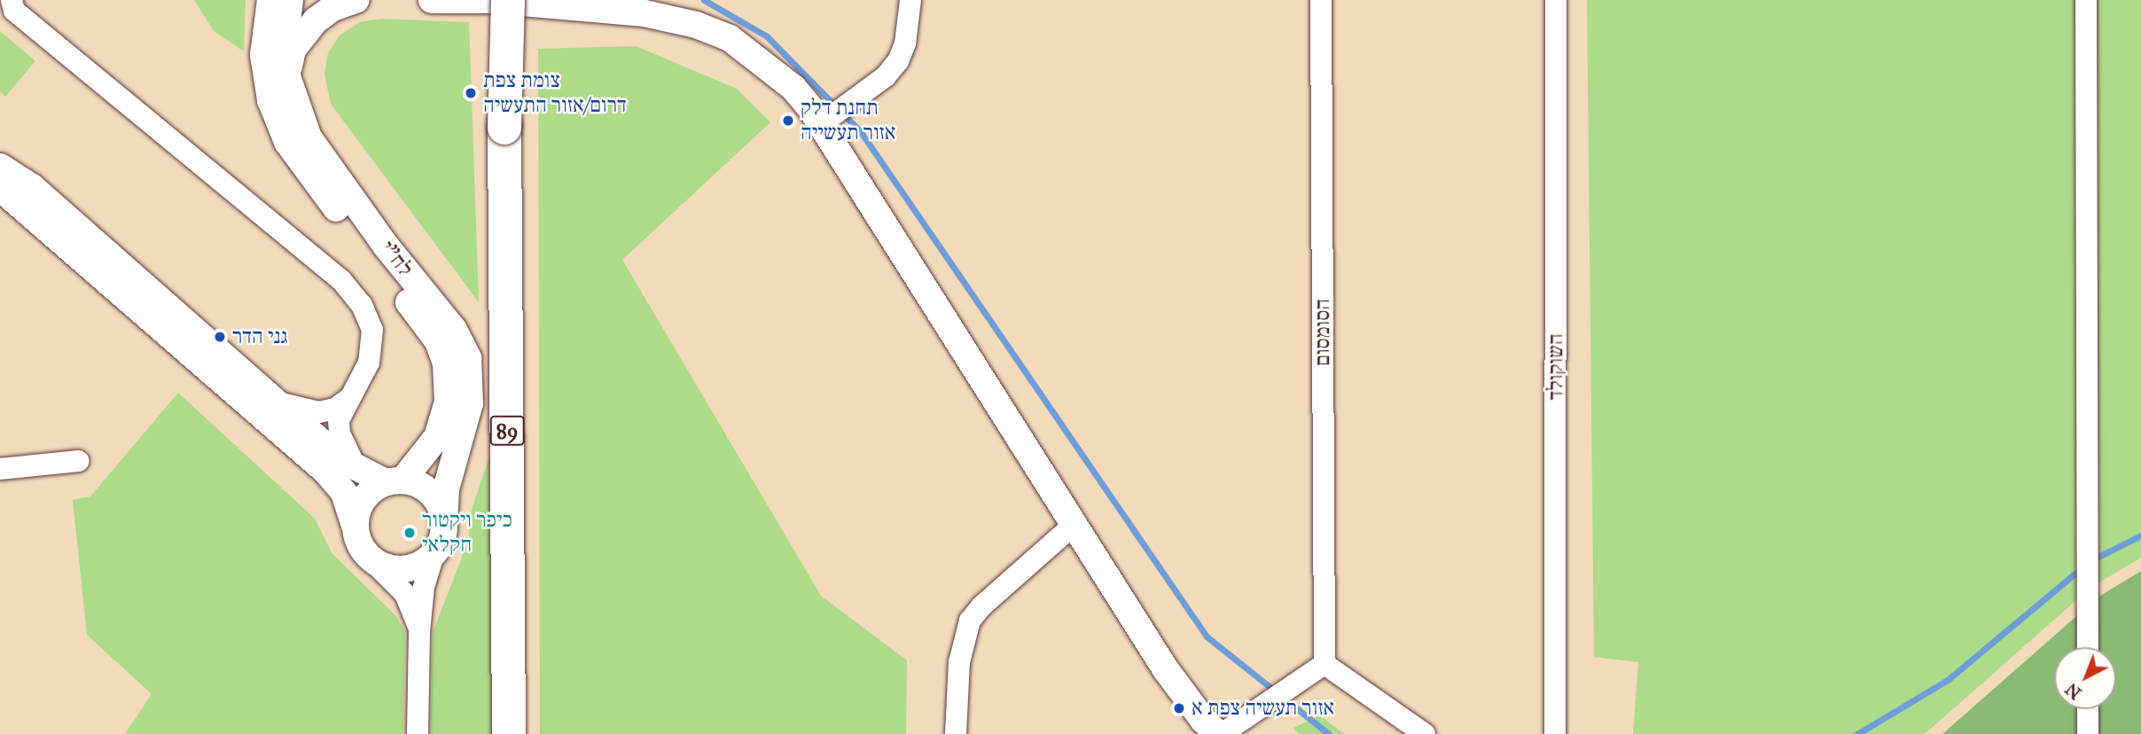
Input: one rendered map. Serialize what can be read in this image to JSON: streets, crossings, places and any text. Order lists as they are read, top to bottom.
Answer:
{
  "streets": {
    "highway": ["89"],
    "street": ["לח\"י", "הסומסום", "השוקולד"]
  },
  "places": [
    "צומת צפת דרום/אזור התעשיה",
    "תחנת דלק אזור תעשייה",
    "גני הדר",
    "כיכר ויקטור חקלאי",
    "אזור תעשיה צפת א"
  ],
  "north": "bottom left"
}
